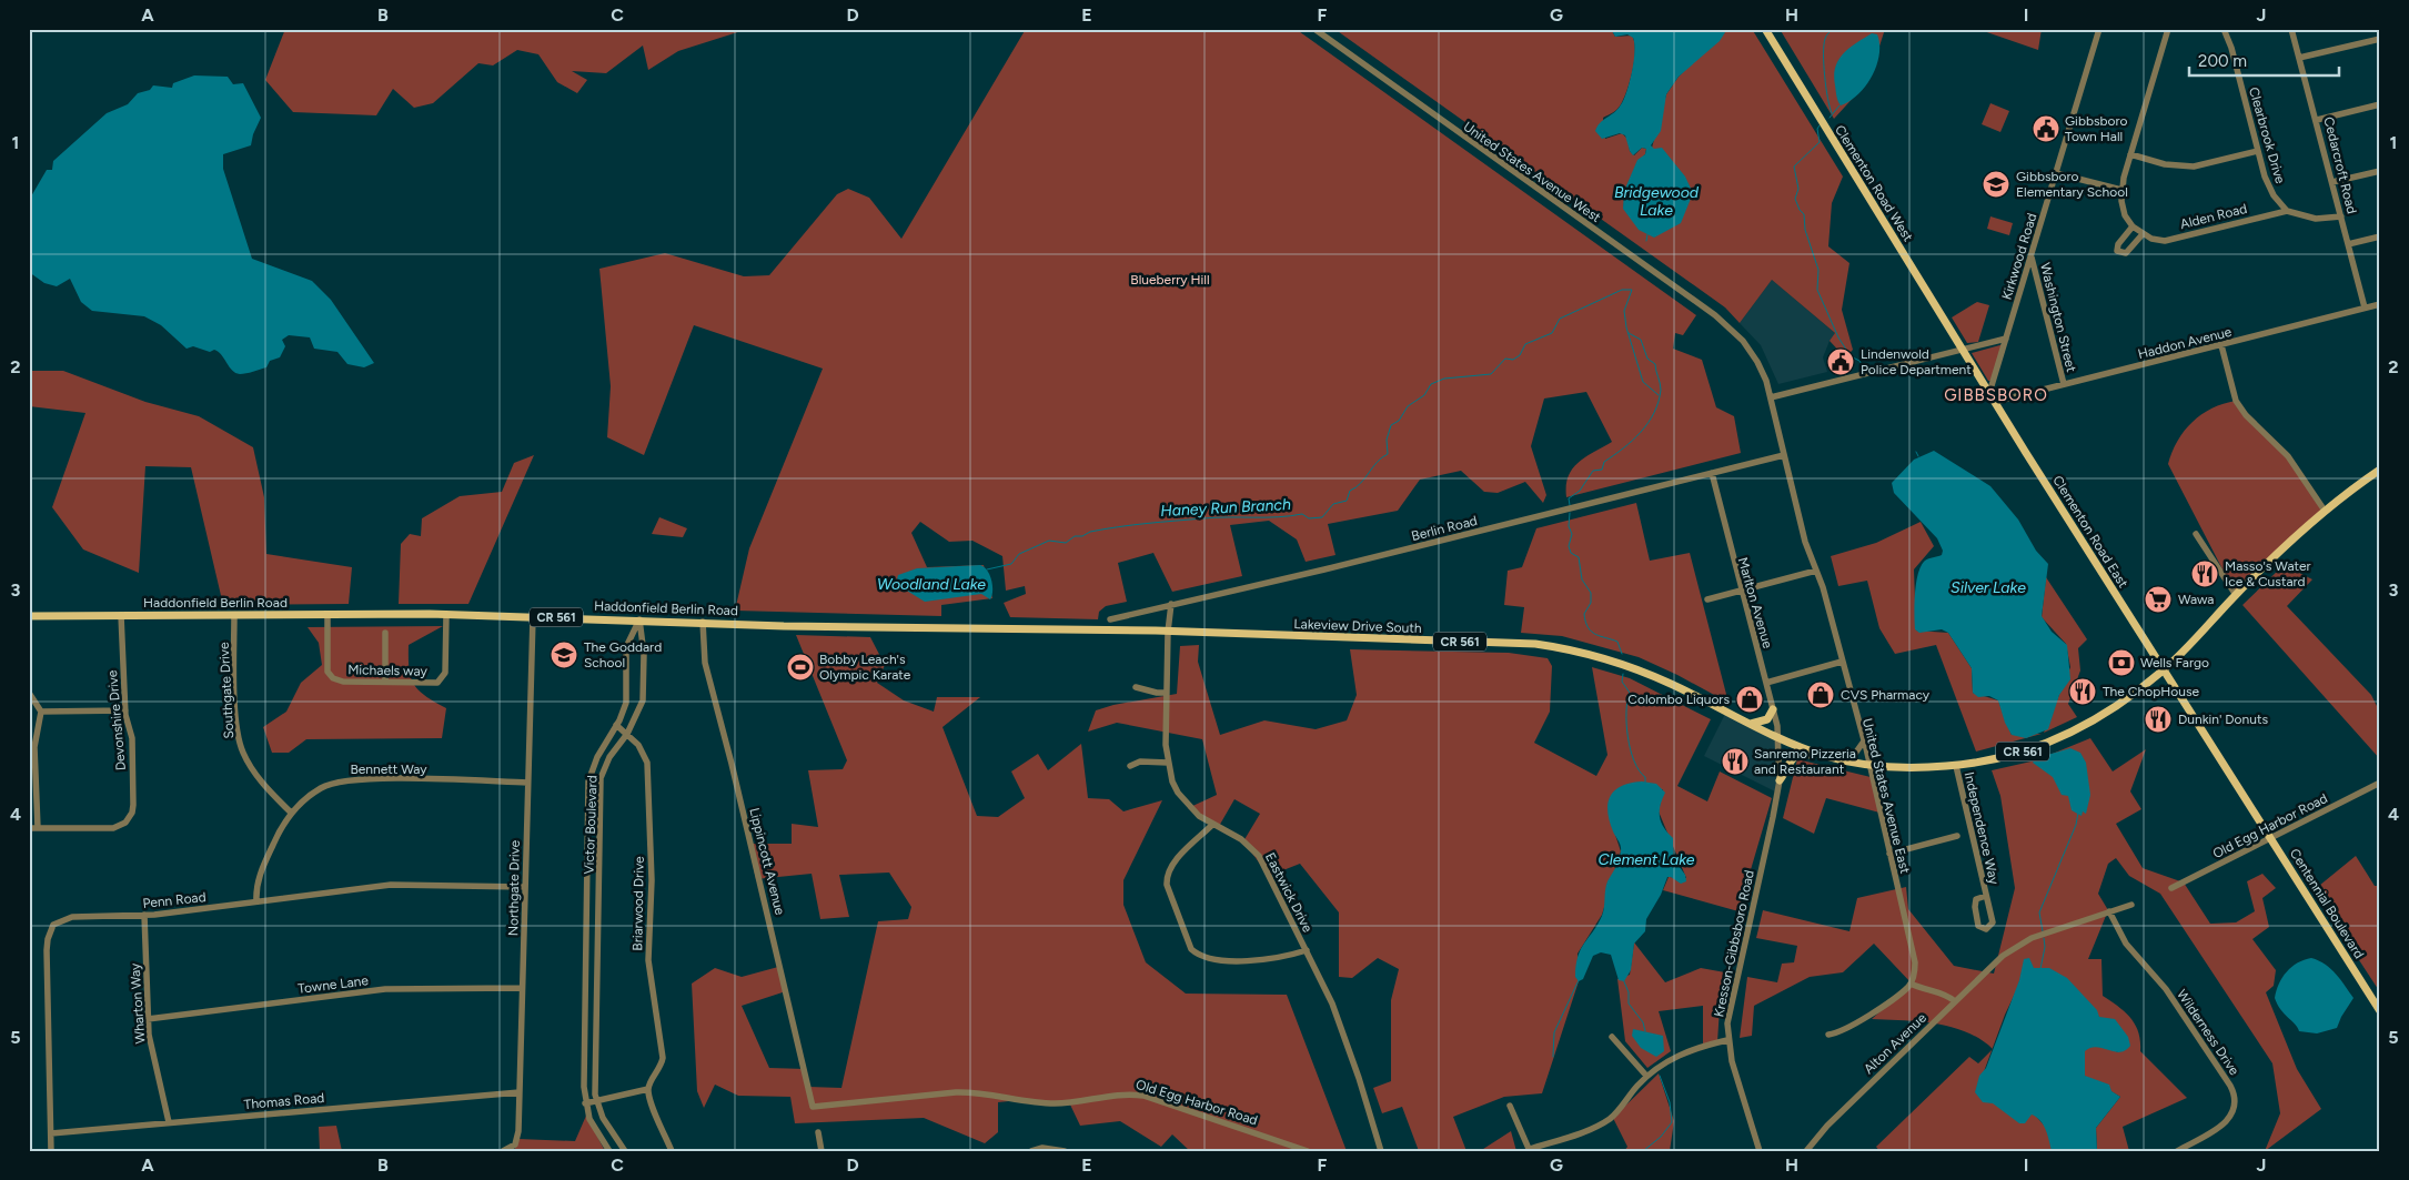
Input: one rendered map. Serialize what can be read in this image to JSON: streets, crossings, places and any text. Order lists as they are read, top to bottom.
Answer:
{
  "streets": {
    "main road": [
      "Clementon Road West",
      "Clementon Road East",
      "Haddonfield Berlin Road",
      "CR 561",
      "Lakeview Drive South",
      "Centennial Boulevard"
    ],
    "street": [
      "Clearbrook Drive",
      "Cedarcroft Road",
      "United States Avenue West",
      "Alden Road",
      "Kirkwood Road",
      "Washington Street",
      "Haddon Avenue",
      "Berlin Road",
      "Marlton Avenue",
      "Michaels way",
      "Southgate Drive",
      "Devonshire Drive",
      "Bennett Way",
      "United States Avenue East",
      "Victor Boulevard",
      "Old Egg Harbor Road",
      "Independence Way",
      "Lippincott Avenue",
      "Northgate Drive",
      "Eastwick Drive",
      "Penn Road",
      "Briarwood Drive",
      "Kresson-Gibbsboro Road",
      "Towne Lane",
      "Wharton Way",
      "Wilderness Drive",
      "Alton Avenue",
      "Thomas Road"
    ]
  },
  "crossings": [
    ["Clearbrook Drive", "Alden Road"],
    ["Cedarcroft Road", "Alden Road"],
    ["Cedarcroft Road", "Haddon Avenue"],
    ["United States Avenue West", "Berlin Road"],
    ["United States Avenue West", "United States Avenue East"],
    ["Clementon Road West", "Clementon Road East"],
    ["Kirkwood Road", "Washington Street"],
    ["Kirkwood Road", "Clementon Road East"],
    ["Washington Street", "Haddon Avenue"],
    ["Haddon Avenue", "Clementon Road East"],
    ["Berlin Road", "Marlton Avenue"],
    ["Berlin Road", "United States Avenue East"],
    ["Berlin Road", "Eastwick Drive"],
    ["Clementon Road East", "CR 561"],
    ["Clementon Road East", "Lakeview Drive South"],
    ["Clementon Road East", "Old Egg Harbor Road"],
    ["Clementon Road East", "Centennial Boulevard"],
    ["Haddonfield Berlin Road", "Lakeview Drive South"],
    ["Haddonfield Berlin Road", "Michaels way"],
    ["Haddonfield Berlin Road", "Southgate Drive"],
    ["Haddonfield Berlin Road", "Devonshire Drive"],
    ["Haddonfield Berlin Road", "Victor Boulevard"],
    ["Haddonfield Berlin Road", "Lippincott Avenue"],
    ["Haddonfield Berlin Road", "Northgate Drive"],
    ["Haddonfield Berlin Road", "Eastwick Drive"],
    ["Marlton Avenue", "Lakeview Drive South"],
    ["Marlton Avenue", "Kresson-Gibbsboro Road"],
    ["CR 561", "Lakeview Drive South"],
    ["Lakeview Drive South", "United States Avenue East"],
    ["Lakeview Drive South", "Independence Way"],
    ["Lakeview Drive South", "Eastwick Drive"],
    ["Lakeview Drive South", "Kresson-Gibbsboro Road"],
    ["Southgate Drive", "Bennett Way"],
    ["Bennett Way", "Northgate Drive"],
    ["Bennett Way", "Penn Road"],
    ["Victor Boulevard", "Briarwood Drive"],
    ["Old Egg Harbor Road", "Lippincott Avenue"],
    ["Old Egg Harbor Road", "Centennial Boulevard"],
    ["Northgate Drive", "Penn Road"],
    ["Northgate Drive", "Towne Lane"],
    ["Northgate Drive", "Thomas Road"],
    ["Penn Road", "Wharton Way"],
    ["Penn Road", "Thomas Road"],
    ["Towne Lane", "Wharton Way"],
    ["Wharton Way", "Thomas Road"],
    ["Wilderness Drive", "Alton Avenue"]
  ],
  "districts": ["GIBBSBORO"],
  "water": [
    "Bridgewood Lake",
    "Haney Run Branch",
    "Woodland Lake",
    "Silver Lake",
    "Clement Lake"
  ],
  "parks": ["Blueberry Hill"],
  "places": {
    "public building": ["Gibbsboro Town Hall", "Lindenwold Police Department"],
    "school or university": ["Gibbsboro Elementary School", "The Goddard School"],
    "restaurant": [
      "Masso's Water Ice & Custard",
      "The ChopHouse",
      "Dunkin' Donuts",
      "Sanremo Pizzeria and Restaurant"
    ],
    "supermarket": ["Wawa"],
    "bank": ["Wells Fargo"],
    "sports": ["Bobby Leach's Olympic Karate"],
    "shop": ["CVS Pharmacy", "Colombo Liquors"]
  },
  "scale_bar": "200 m",
  "grid": {
    "columns": [
      "A",
      "B",
      "C",
      "D",
      "E",
      "F",
      "G",
      "H",
      "I",
      "J"
    ],
    "rows": [
      "1",
      "2",
      "3",
      "4",
      "5"
    ]
  }
}
